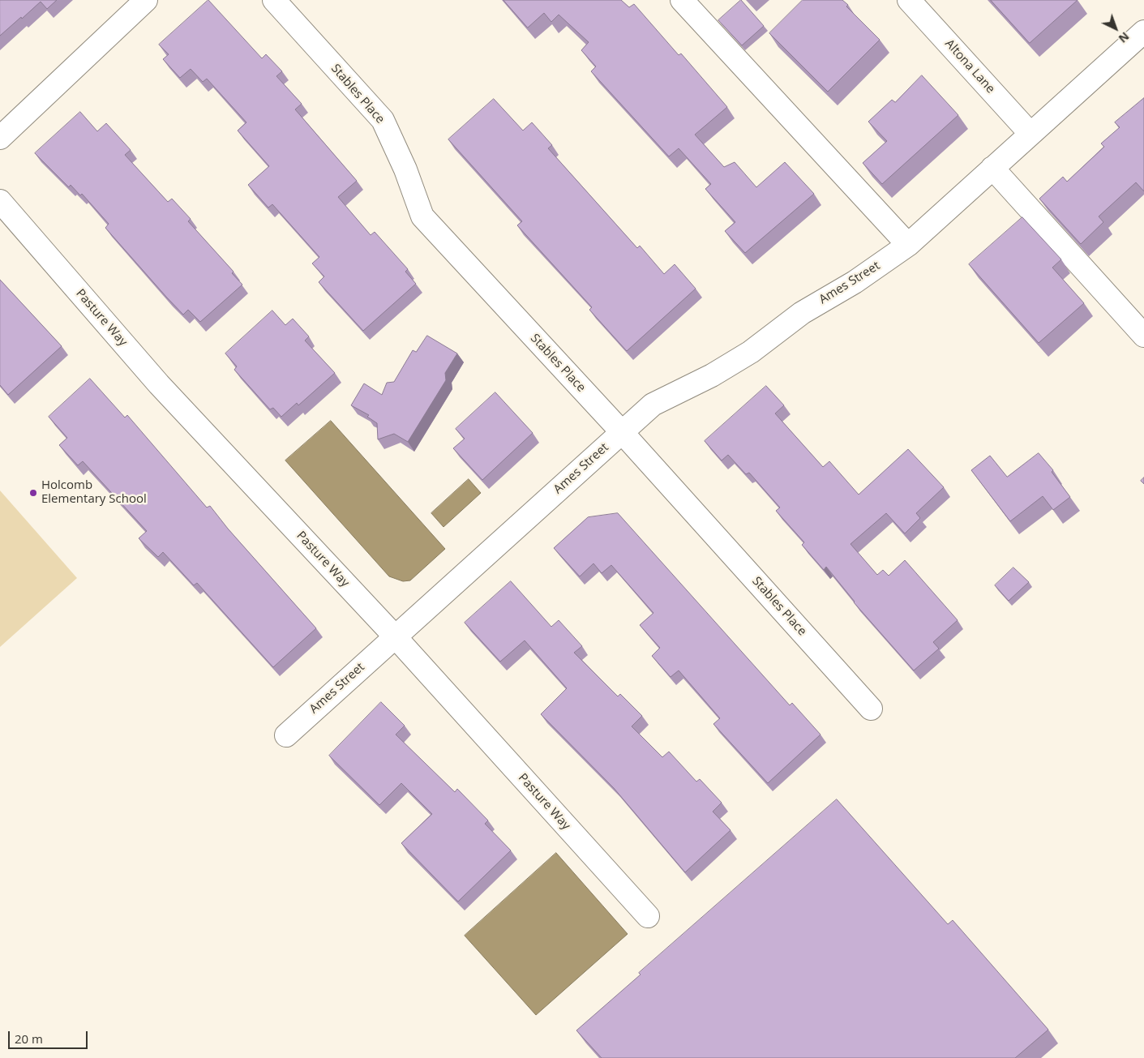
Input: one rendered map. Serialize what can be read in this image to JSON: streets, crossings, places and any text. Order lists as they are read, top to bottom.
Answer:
{
  "streets": {
    "street": [
      "Altona Lane",
      "Stables Place",
      "Ames Street",
      "Pasture Way"
    ]
  },
  "crossings": [
    ["Altona Lane", "Ames Street"],
    ["Stables Place", "Ames Street"],
    ["Ames Street", "Pasture Way"]
  ],
  "places": ["Holcomb Elementary School"],
  "scale_bar": "20 m",
  "north": "bottom right"
}
